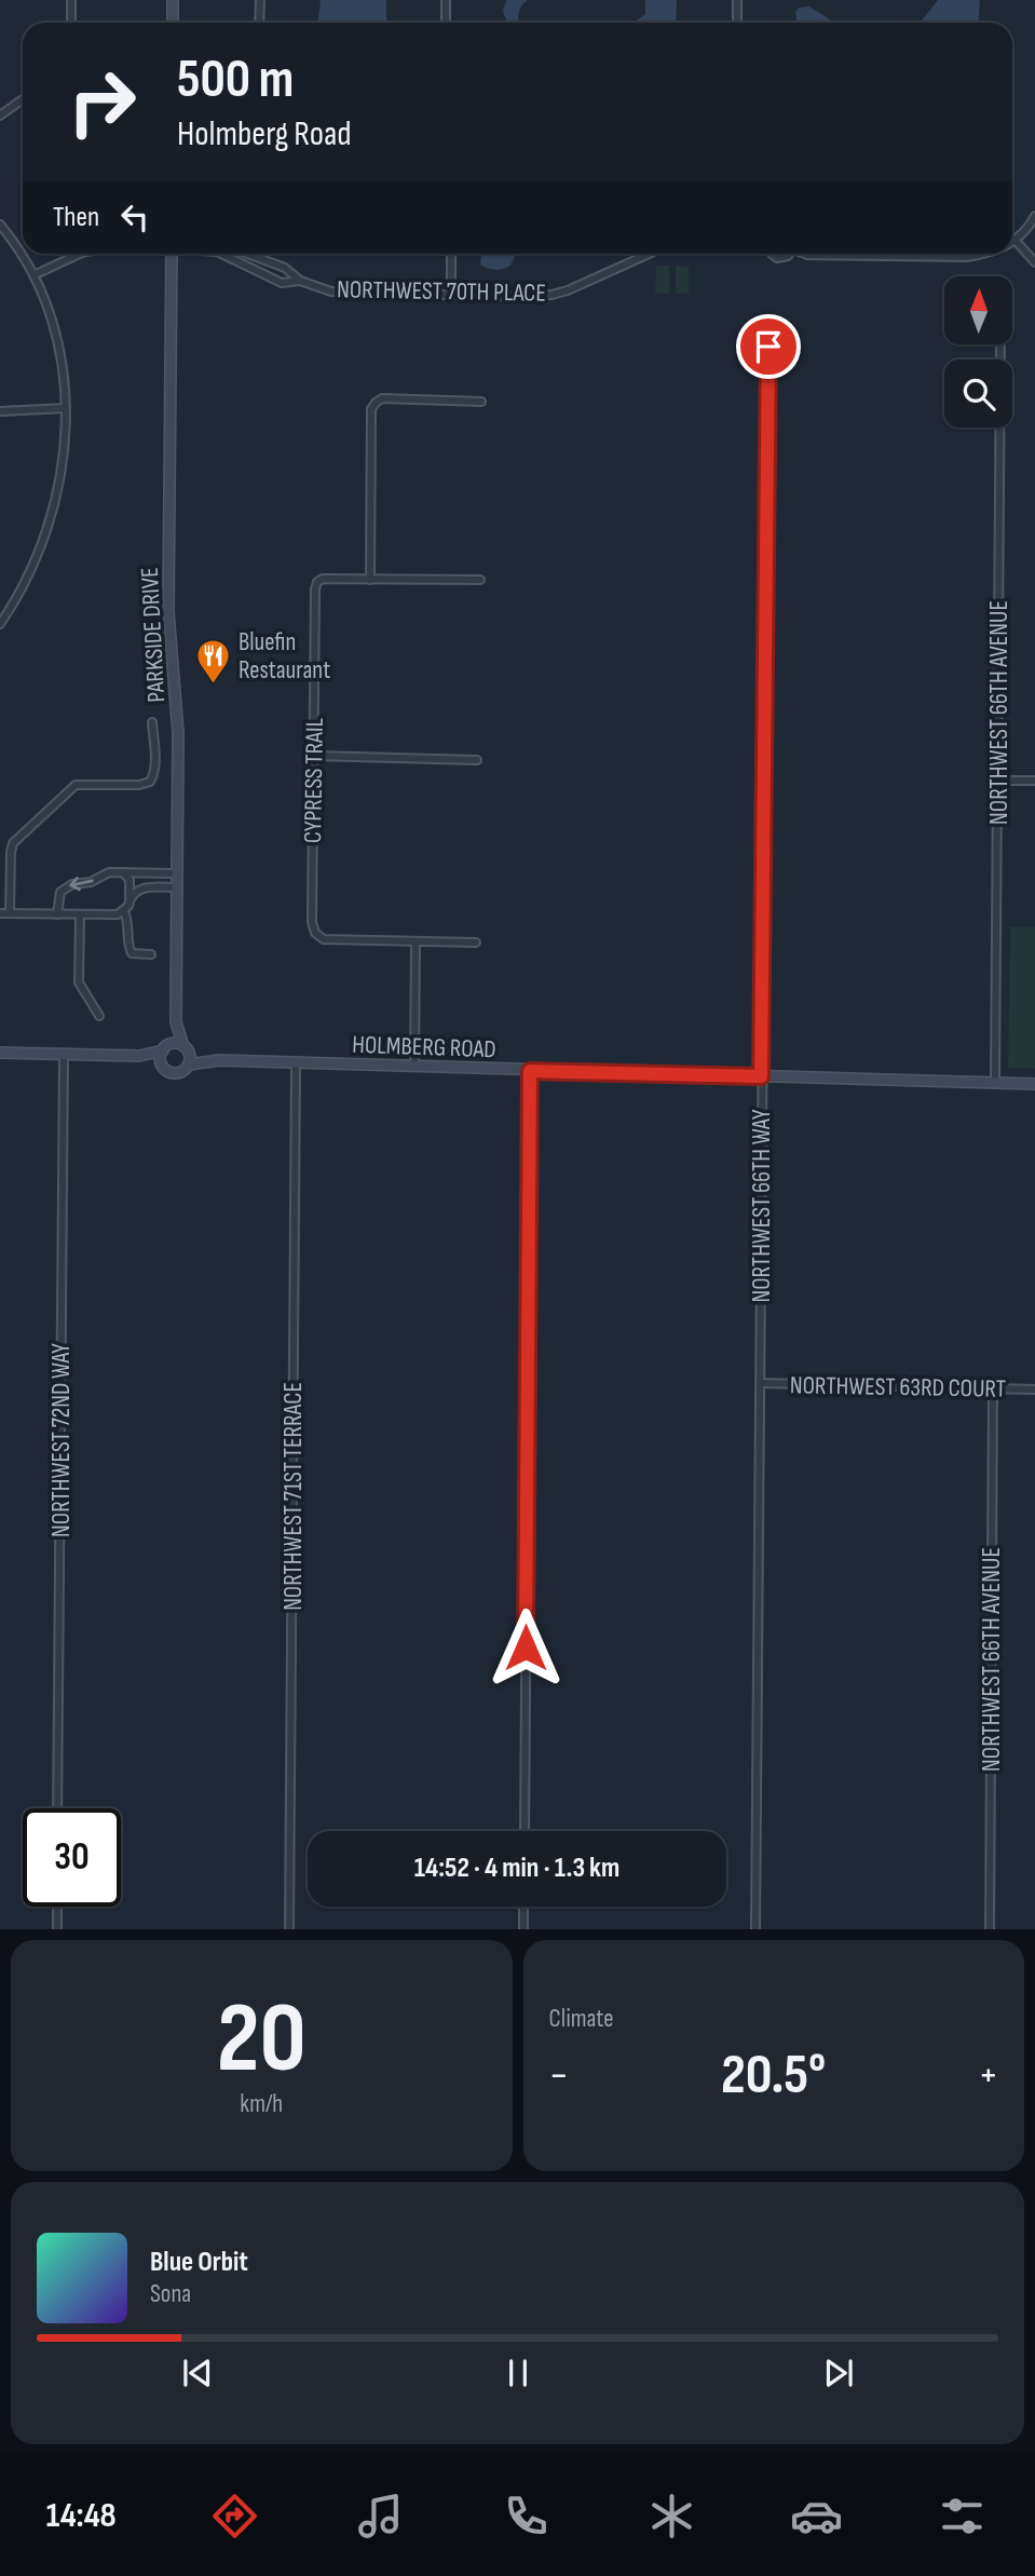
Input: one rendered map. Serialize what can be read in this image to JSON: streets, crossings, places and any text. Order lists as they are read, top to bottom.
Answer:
{
  "streets": {
    "street": [
      "NORTHWEST 70TH PLACE",
      "PARKSIDE DRIVE",
      "NORTHWEST 66TH AVENUE",
      "CYPRESS TRAIL",
      "HOLMBERG ROAD",
      "NORTHWEST 66TH WAY",
      "NORTHWEST 63RD COURT",
      "NORTHWEST 72ND WAY",
      "NORTHWEST 71ST TERRACE"
    ]
  },
  "crossings": [
    ["PARKSIDE DRIVE", "HOLMBERG ROAD"],
    ["NORTHWEST 66TH AVENUE", "HOLMBERG ROAD"],
    ["NORTHWEST 66TH AVENUE", "NORTHWEST 63RD COURT"],
    ["HOLMBERG ROAD", "NORTHWEST 66TH WAY"],
    ["HOLMBERG ROAD", "NORTHWEST 71ST TERRACE"],
    ["NORTHWEST 66TH WAY", "NORTHWEST 63RD COURT"]
  ],
  "places": {
    "restaurant": ["Bluefin Restaurant"]
  },
  "north": "top",
  "page": {
    "turn": ["500 m", "Holmberg Road"],
    "then": "Then",
    "limit": "30",
    "trip": "14:52 · 4 min · 1.3 km",
    "tile": [
      ["20", "km/h"],
      "Climate"
    ],
    "heat": ["−", "20.5°", "+"],
    "song": ["Blue Orbit", "Sona"],
    "tabs": "14:48"
  }
}
